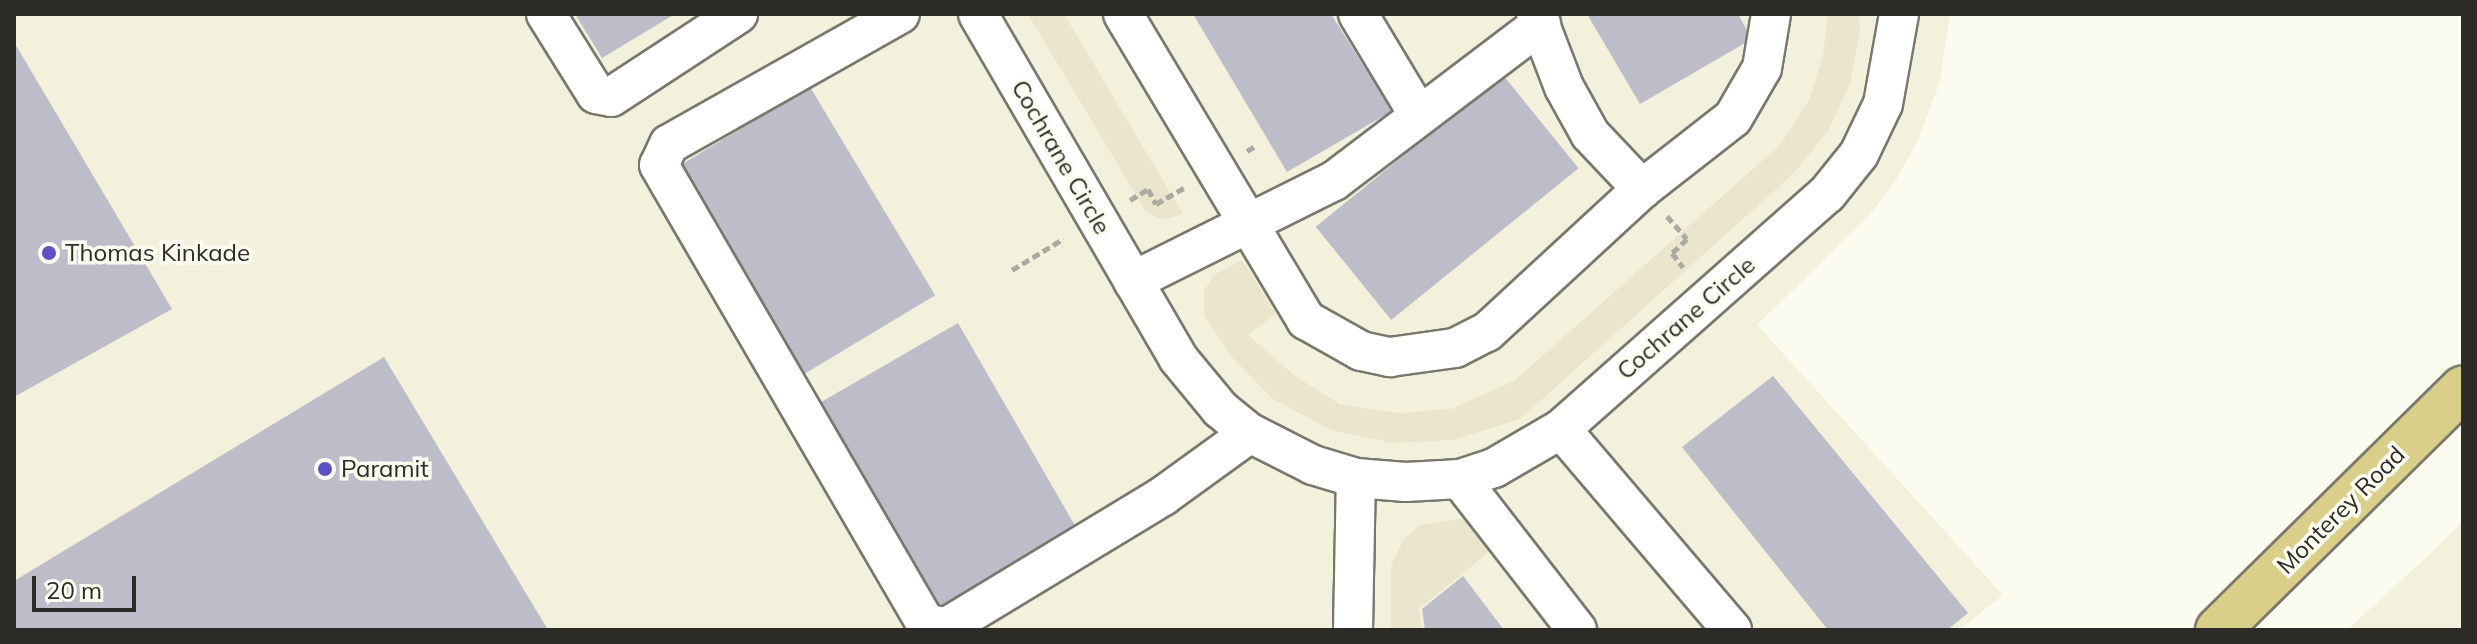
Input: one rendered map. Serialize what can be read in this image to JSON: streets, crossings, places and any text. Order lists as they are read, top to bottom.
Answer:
{
  "streets": {
    "main road": ["Monterey Road"],
    "street": ["Cochrane Circle"]
  },
  "places": ["Thomas Kinkade", "Paramit"],
  "scale_bar": "20 m"
}
